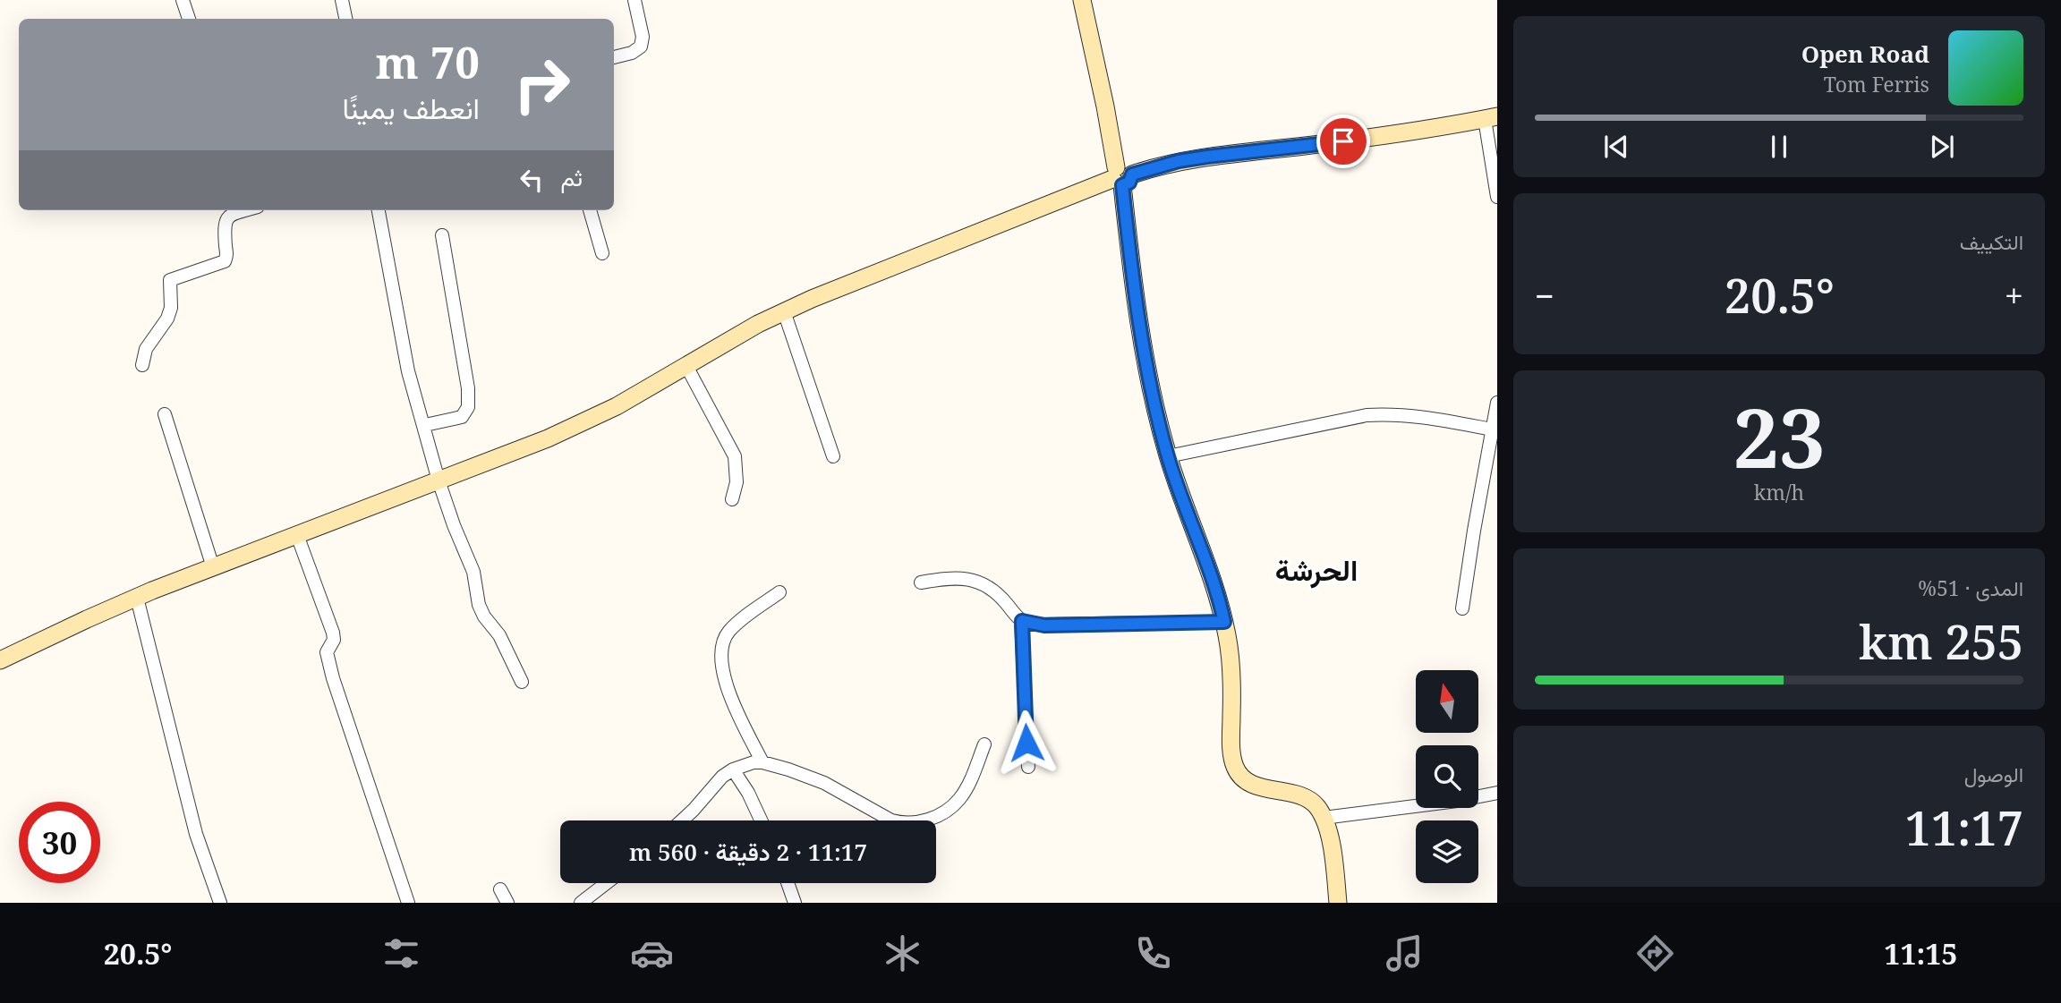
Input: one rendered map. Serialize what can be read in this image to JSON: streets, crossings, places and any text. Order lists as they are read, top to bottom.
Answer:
{
  "districts": ["الحرشة"],
  "north": "top",
  "page": {
    "turn": ["70 m", "انعطف يمينًا"],
    "song": ["Open Road", "Tom Ferris"],
    "then": "ثم",
    "tile": [
      "التكييف",
      ["23", "km/h"],
      ["المدى · 51%", "255 km"],
      ["الوصول", "11:17"]
    ],
    "heat": ["−", "20.5°", "+"],
    "limit": "30",
    "trip": "11:17 · 2 دقيقة · 560 m",
    "tabs": ["11:15", "20.5°"]
  }
}
